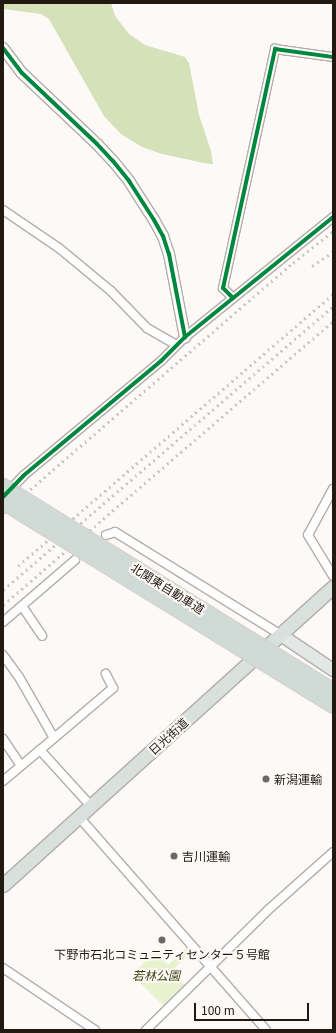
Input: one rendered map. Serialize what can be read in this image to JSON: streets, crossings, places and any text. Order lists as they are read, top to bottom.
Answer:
{
  "streets": {
    "highway": ["北関東自動車道", "日光街道"]
  },
  "parks": ["若林公園"],
  "places": ["新潟運輸", "吉川運輸", "下野市石北コミュニティセンター５号館"],
  "scale_bar": "100 m"
}
